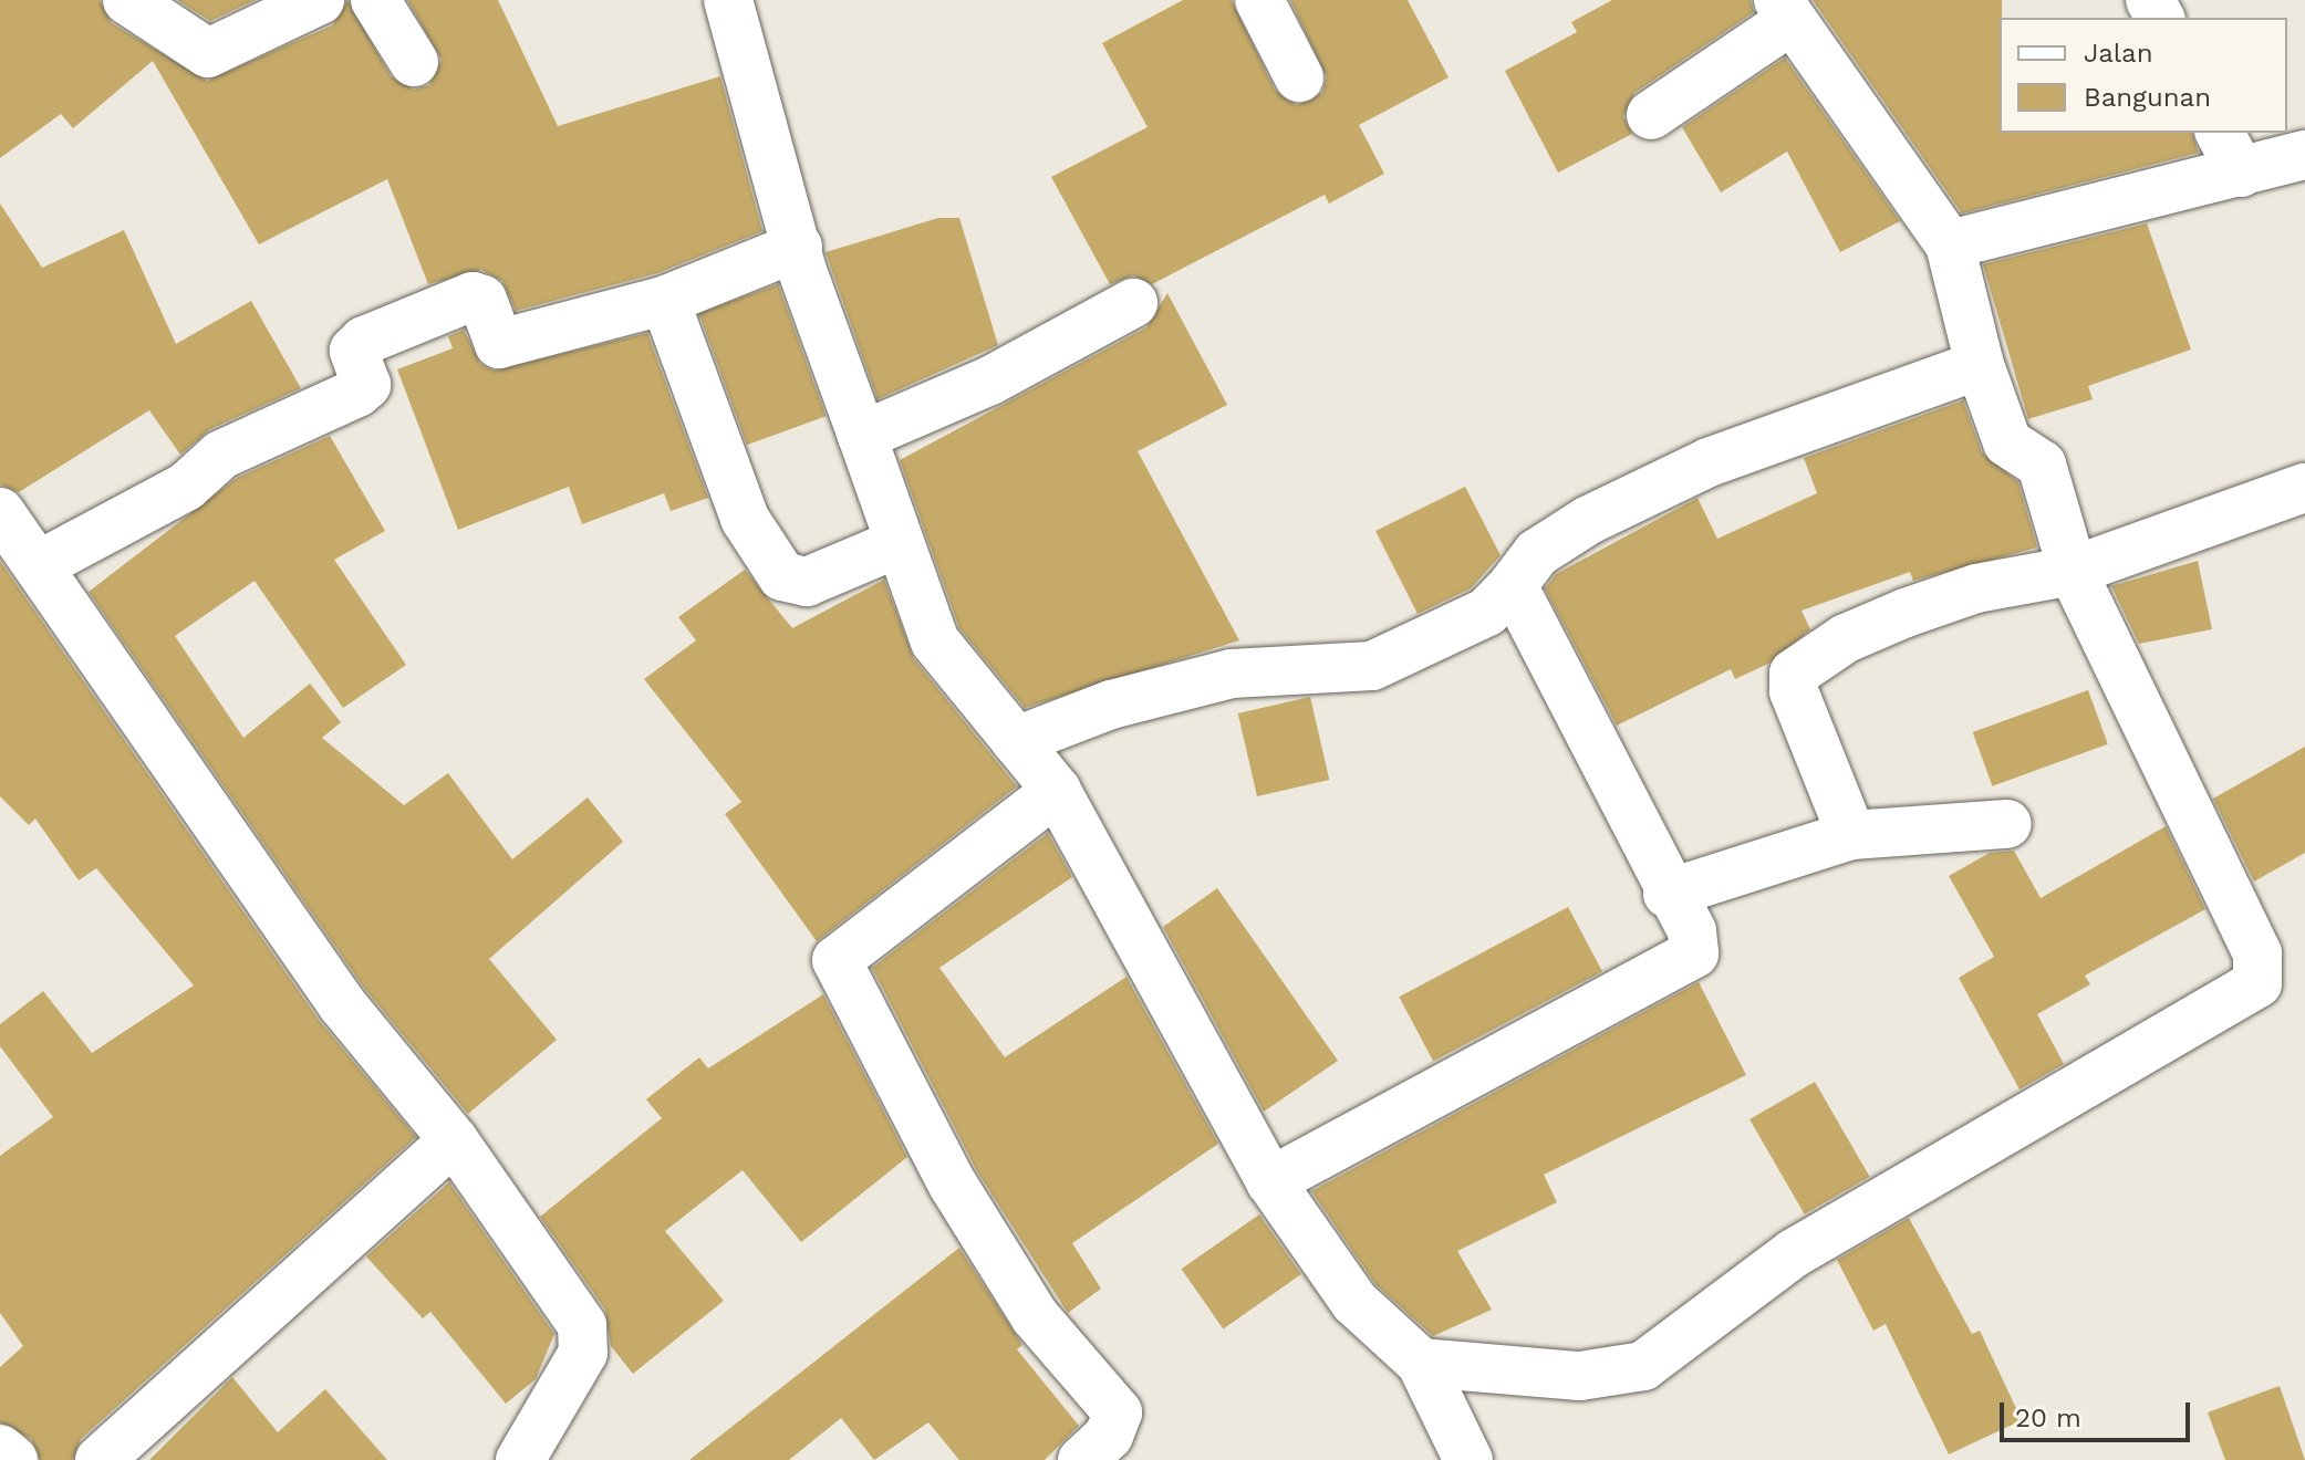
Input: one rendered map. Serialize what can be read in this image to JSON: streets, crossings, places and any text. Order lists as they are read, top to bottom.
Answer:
{
  "legend": ["Jalan", "Bangunan"],
  "scale_bar": "20 m"
}
